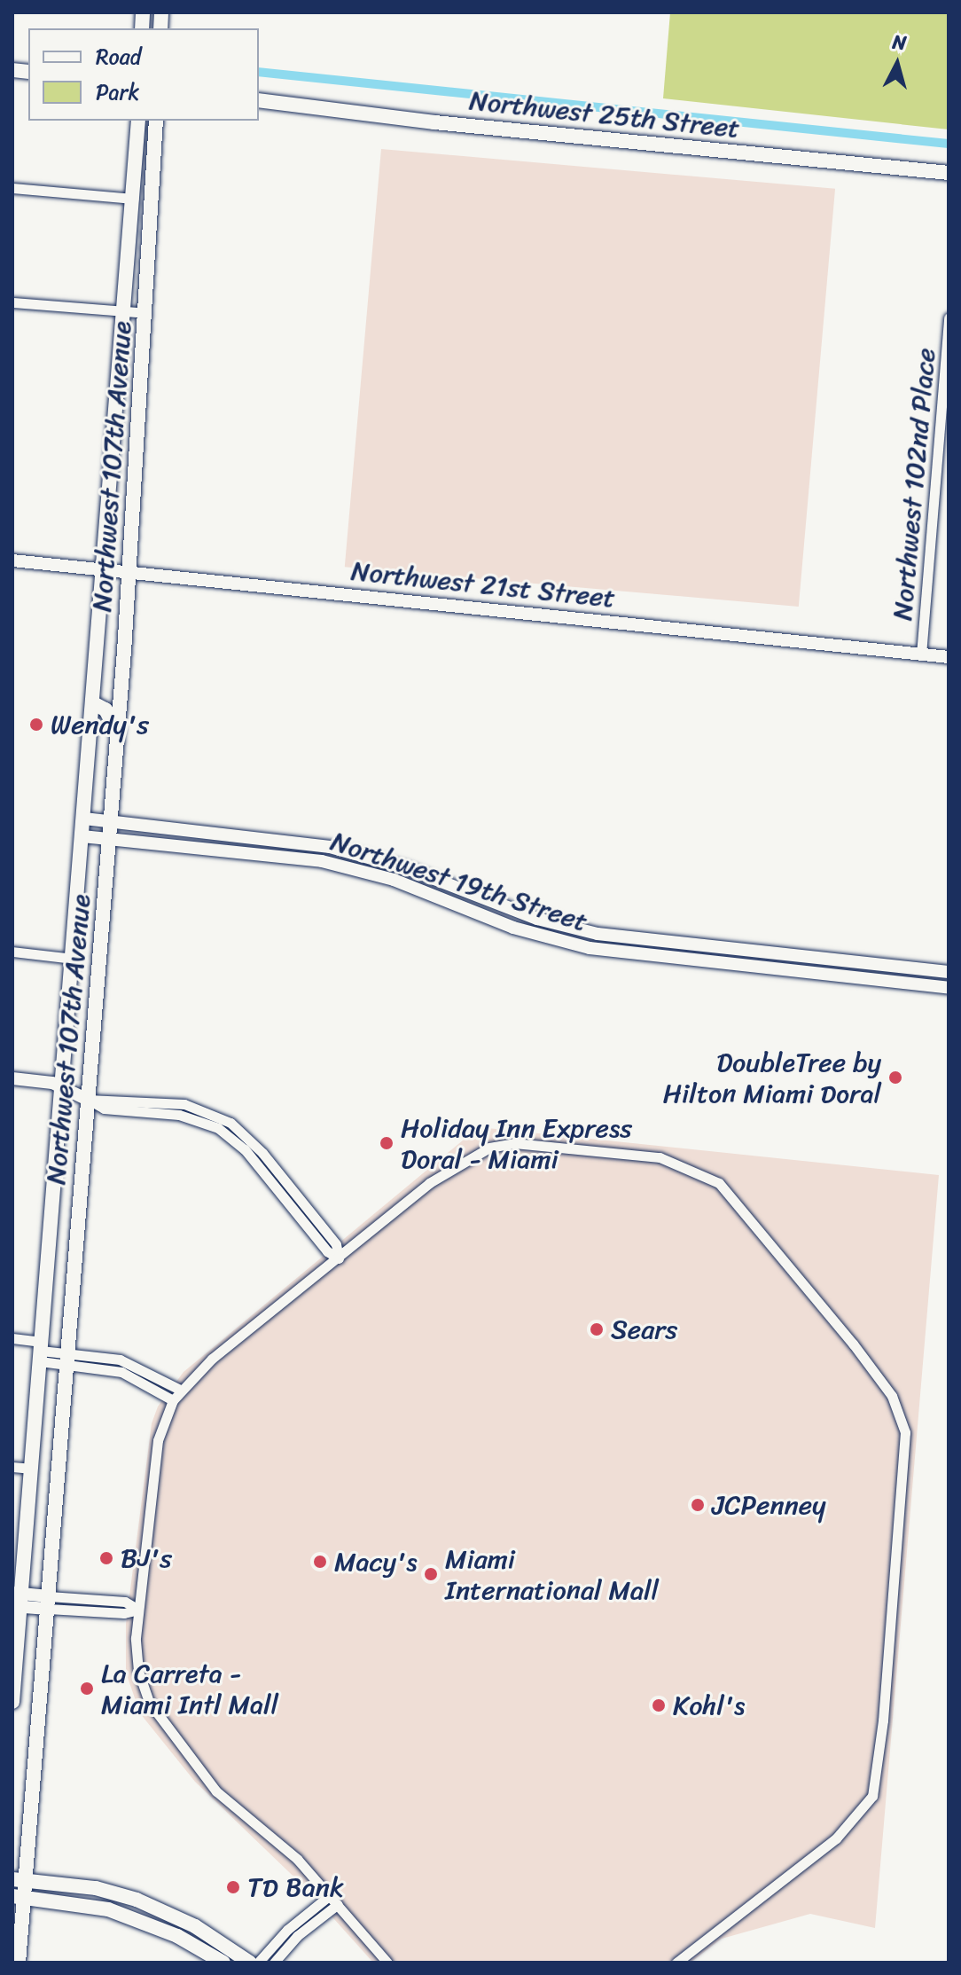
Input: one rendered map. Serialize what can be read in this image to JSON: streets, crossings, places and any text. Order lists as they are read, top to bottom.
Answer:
{
  "streets": {
    "main road": ["Northwest 25th Street", "Northwest 107th Avenue"],
    "street": ["Northwest 102nd Place", "Northwest 21st Street", "Northwest 19th Street"]
  },
  "crossings": [
    ["Northwest 107th Avenue", "Northwest 21st Street"],
    ["Northwest 107th Avenue", "Northwest 19th Street"],
    ["Northwest 102nd Place", "Northwest 21st Street"]
  ],
  "places": [
    "Wendy's",
    "DoubleTree by Hilton Miami Doral",
    "Holiday Inn Express Doral - Miami",
    "Sears",
    "JCPenney",
    "BJ's",
    "Macy's",
    "Miami International Mall",
    "La Carreta - Miami Intl Mall",
    "Kohl's",
    "TD Bank"
  ],
  "legend": ["Road", "Park"],
  "north": "top"
}
